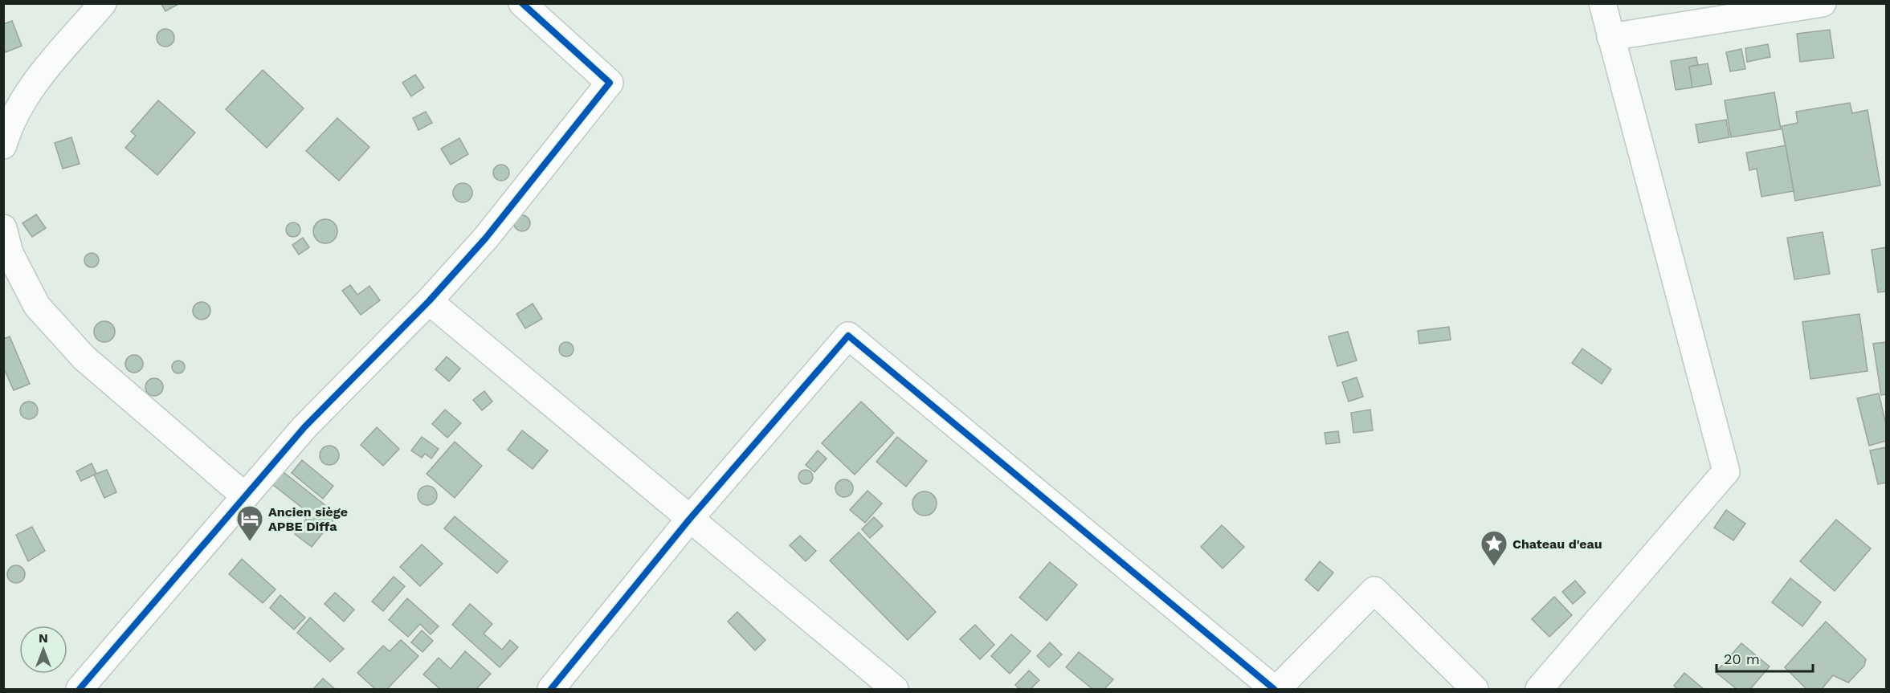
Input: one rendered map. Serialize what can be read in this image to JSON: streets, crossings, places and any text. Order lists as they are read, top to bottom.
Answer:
{
  "places": {
    "hotel": ["Ancien siège APBE Diffa"],
    "place": ["Chateau d'eau"]
  },
  "scale_bar": "20 m",
  "north": "top"
}
